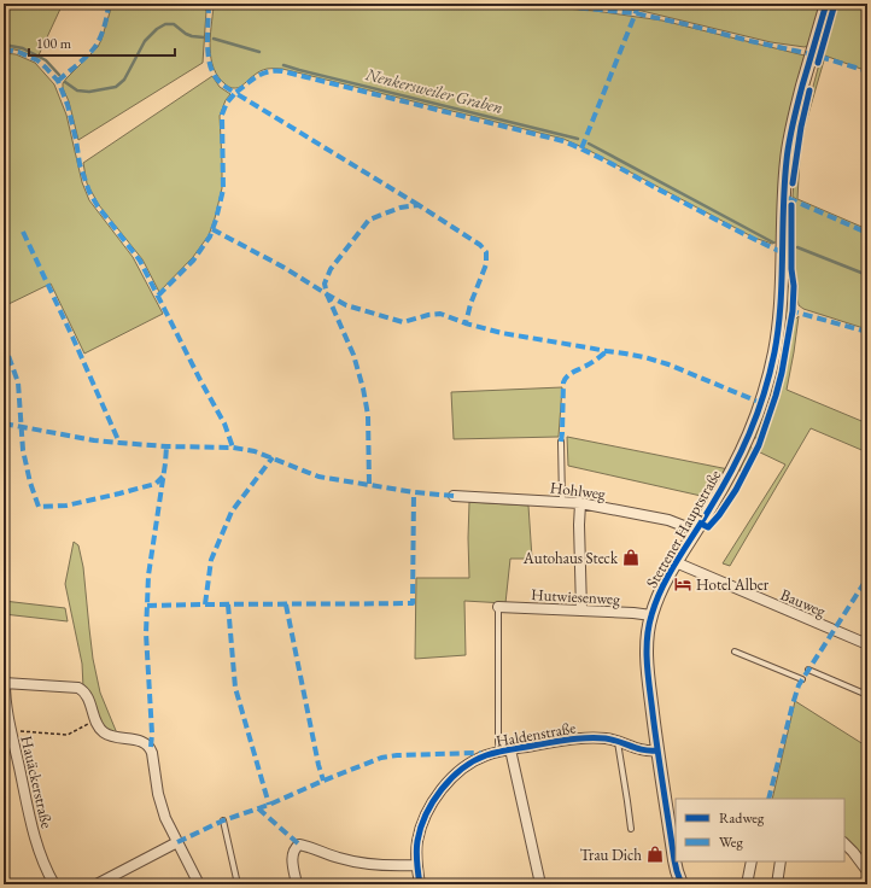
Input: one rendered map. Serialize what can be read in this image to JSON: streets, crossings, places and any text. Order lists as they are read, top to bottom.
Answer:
{
  "streets": {
    "street": [
      "Hohlweg",
      "Stettener Hauptstraße",
      "Hutwiesenweg",
      "Bauweg",
      "Haldenstraße",
      "Hauäckerstraße"
    ]
  },
  "crossings": [
    ["Hohlweg", "Stettener Hauptstraße"],
    ["Stettener Hauptstraße", "Hutwiesenweg"],
    ["Stettener Hauptstraße", "Bauweg"],
    ["Stettener Hauptstraße", "Haldenstraße"]
  ],
  "water": ["Nenkersweiler Graben"],
  "places": {
    "shop": ["Autohaus Steck", "Trau Dich"],
    "hotel": ["Hotel Alber"]
  },
  "legend": ["Radweg", "Weg"],
  "scale_bar": "100 m"
}
